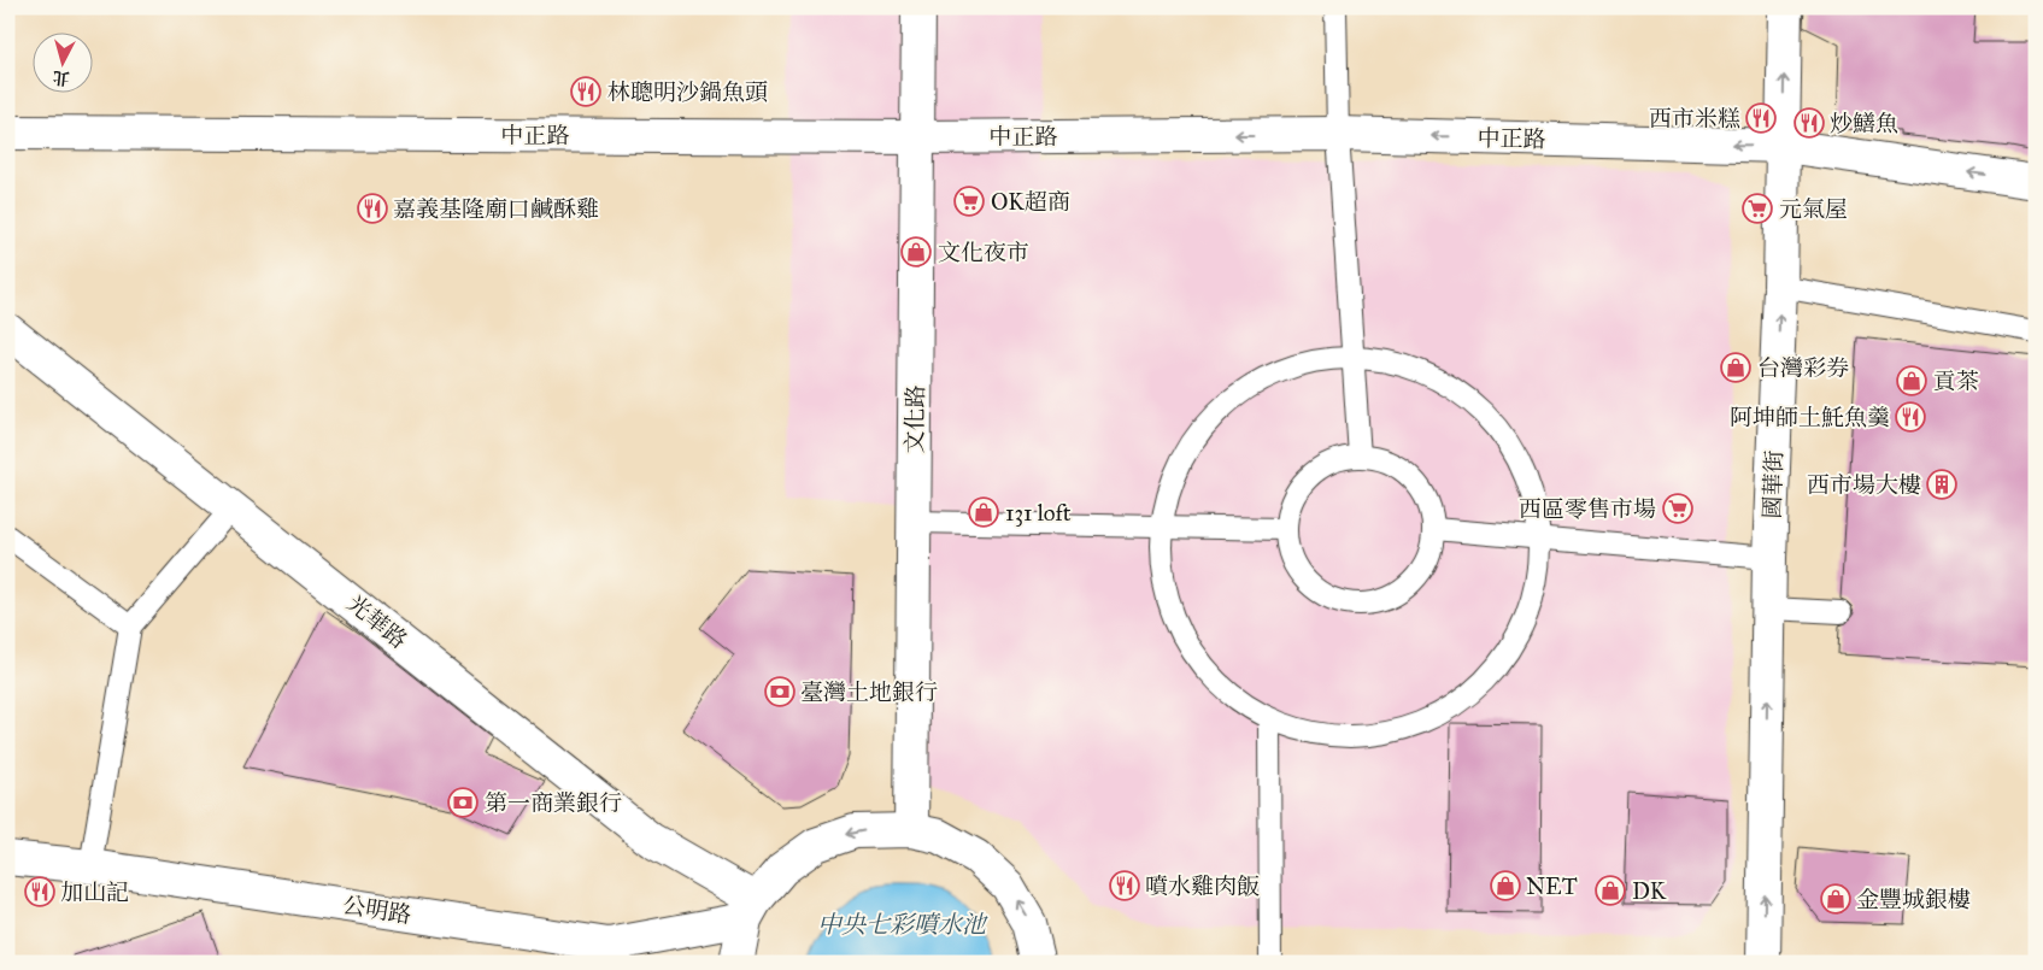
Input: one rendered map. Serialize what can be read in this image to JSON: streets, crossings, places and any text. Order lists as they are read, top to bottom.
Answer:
{
  "streets": {
    "street": [
      "中正路",
      "文化路",
      "國華街",
      "光華路",
      "公明路"
    ]
  },
  "crossings": [
    ["中正路", "文化路"],
    ["中正路", "國華街"],
    ["光華路", "公明路"]
  ],
  "one_way": ["中正路", "國華街"],
  "water": ["中央七彩噴水池"],
  "places": {
    "restaurant": [
      "林聰明沙鍋魚頭",
      "西市米糕",
      "炒鱔魚",
      "嘉義基隆廟口鹹酥雞",
      "阿坤師土魠魚羹",
      "噴水雞肉飯",
      "加山記"
    ],
    "supermarket": ["OK超商", "元氣屋", "西區零售市場"],
    "shop": [
      "文化夜市",
      "台灣彩券",
      "貢茶",
      "131 loft",
      "NET",
      "DK",
      "金豐城銀樓"
    ],
    "building": ["西市場大樓"],
    "bank": ["臺灣土地銀行", "第一商業銀行"]
  },
  "north": "bottom"
}
